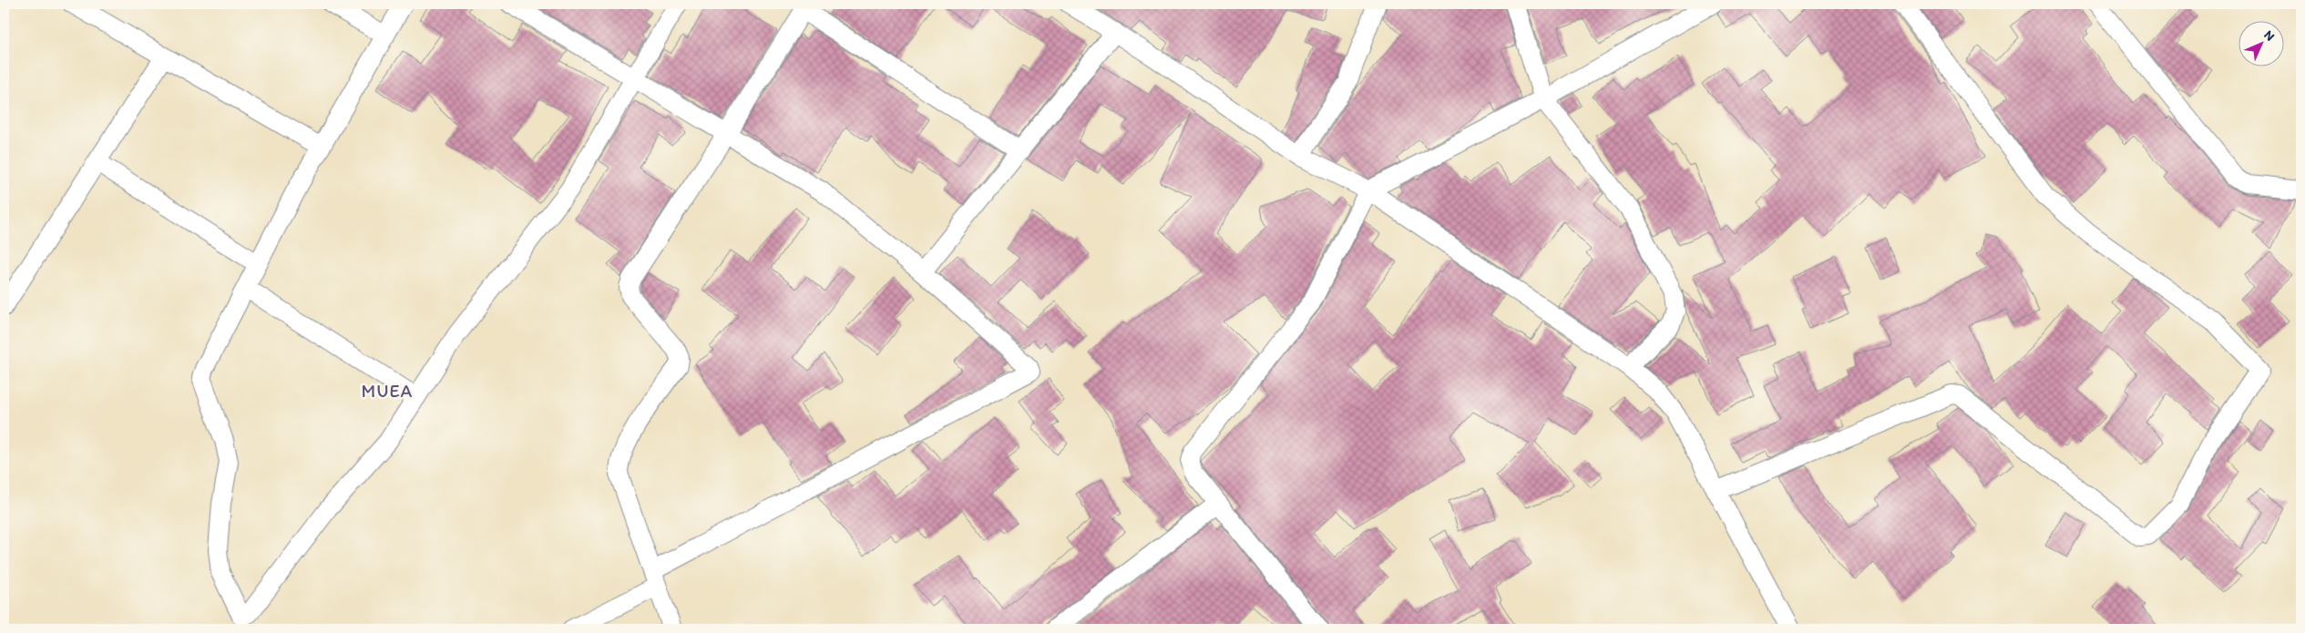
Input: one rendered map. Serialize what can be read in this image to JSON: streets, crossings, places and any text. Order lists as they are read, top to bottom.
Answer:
{
  "districts": ["MUEA"],
  "north": "top right"
}
